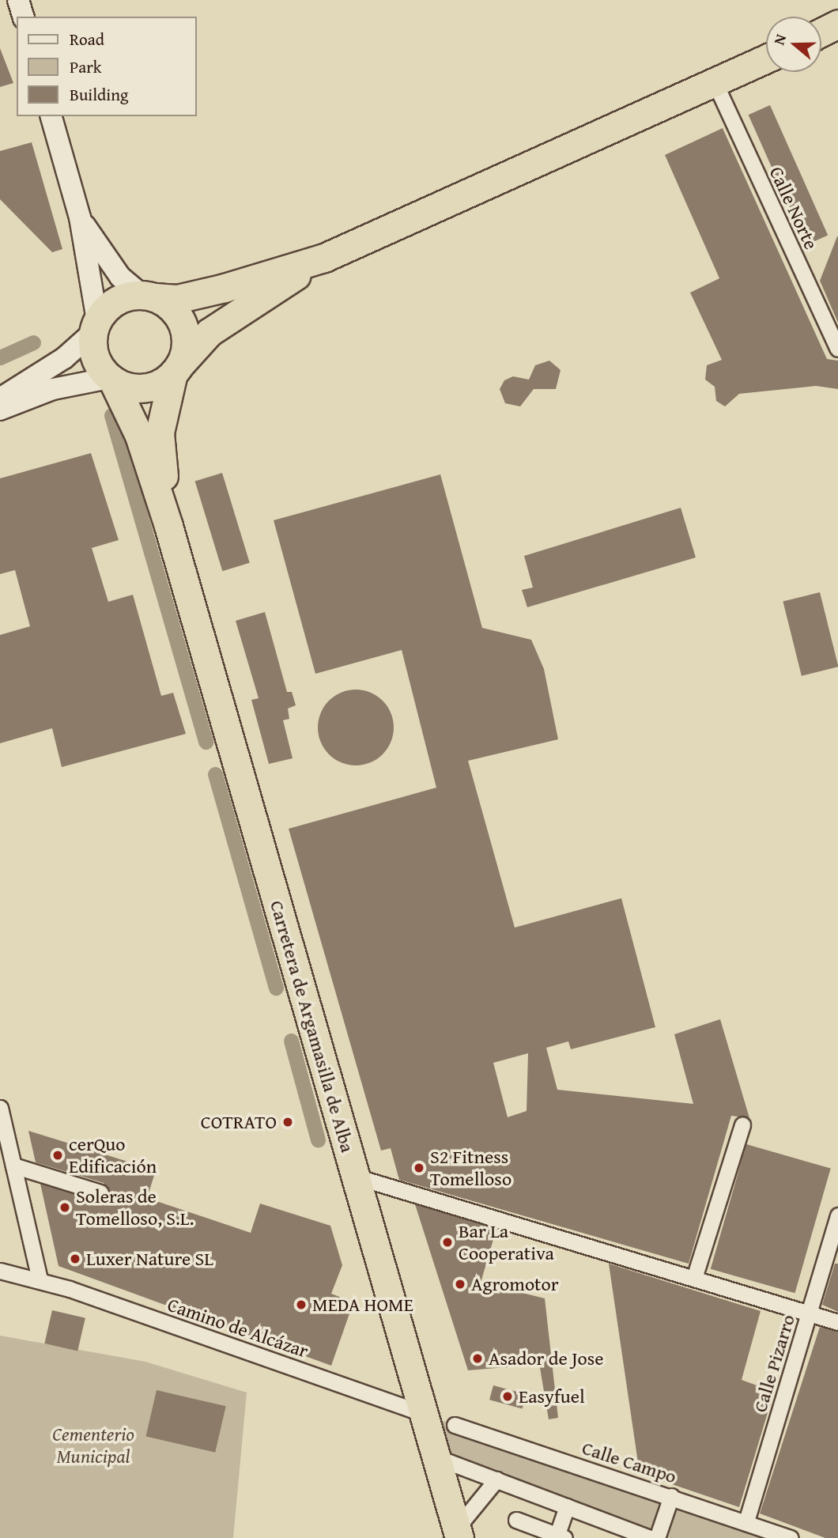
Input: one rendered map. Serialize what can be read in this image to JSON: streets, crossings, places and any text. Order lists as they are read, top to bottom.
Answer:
{
  "streets": {
    "highway": ["Carretera de Argamasilla de Alba"],
    "street": [
      "Calle Norte",
      "Camino de Alcázar",
      "Calle Pizarro",
      "Calle Campo"
    ]
  },
  "crossings": [
    ["Carretera de Argamasilla de Alba", "Camino de Alcázar"],
    ["Calle Pizarro", "Calle Campo"]
  ],
  "parks": ["Cementerio Municipal"],
  "places": [
    "COTRATO",
    "cerQuo Edificación",
    "S2 Fitness Tomelloso",
    "Soleras de Tomelloso, S.L.",
    "Bar La Cooperativa",
    "Luxer Nature SL",
    "Agromotor",
    "MEDA HOME",
    "Asador de Jose",
    "Easyfuel"
  ],
  "legend": ["Road", "Park", "Building"],
  "north": "left"
}
